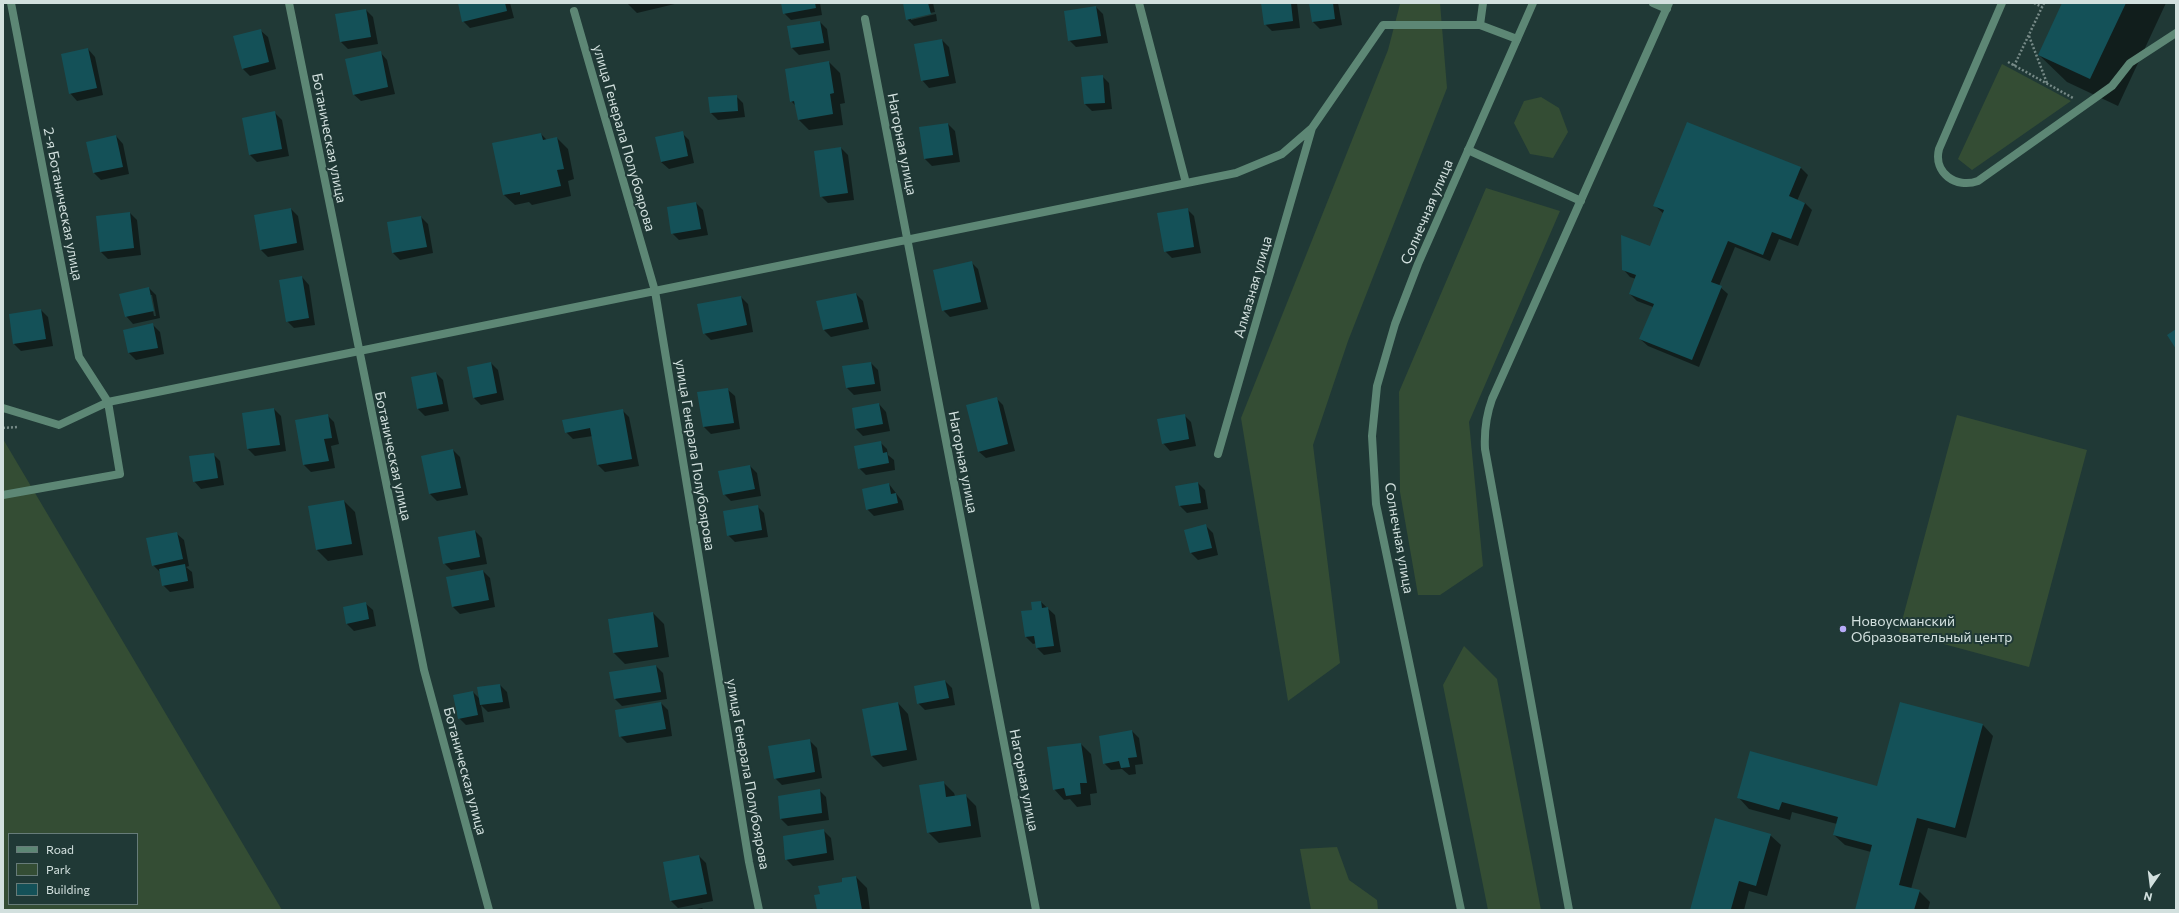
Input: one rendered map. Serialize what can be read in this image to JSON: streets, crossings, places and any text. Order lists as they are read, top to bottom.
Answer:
{
  "streets": {
    "street": [
      "Ботаническая улица",
      "улица Генерала Полубоярова",
      "Нагорная улица",
      "2-я Ботаническая улица",
      "Солнечная улица",
      "Алмазная улица"
    ]
  },
  "places": ["Новоусманский Образовательный центр"],
  "legend": ["Road", "Park", "Building"],
  "north": "bottom"
}
